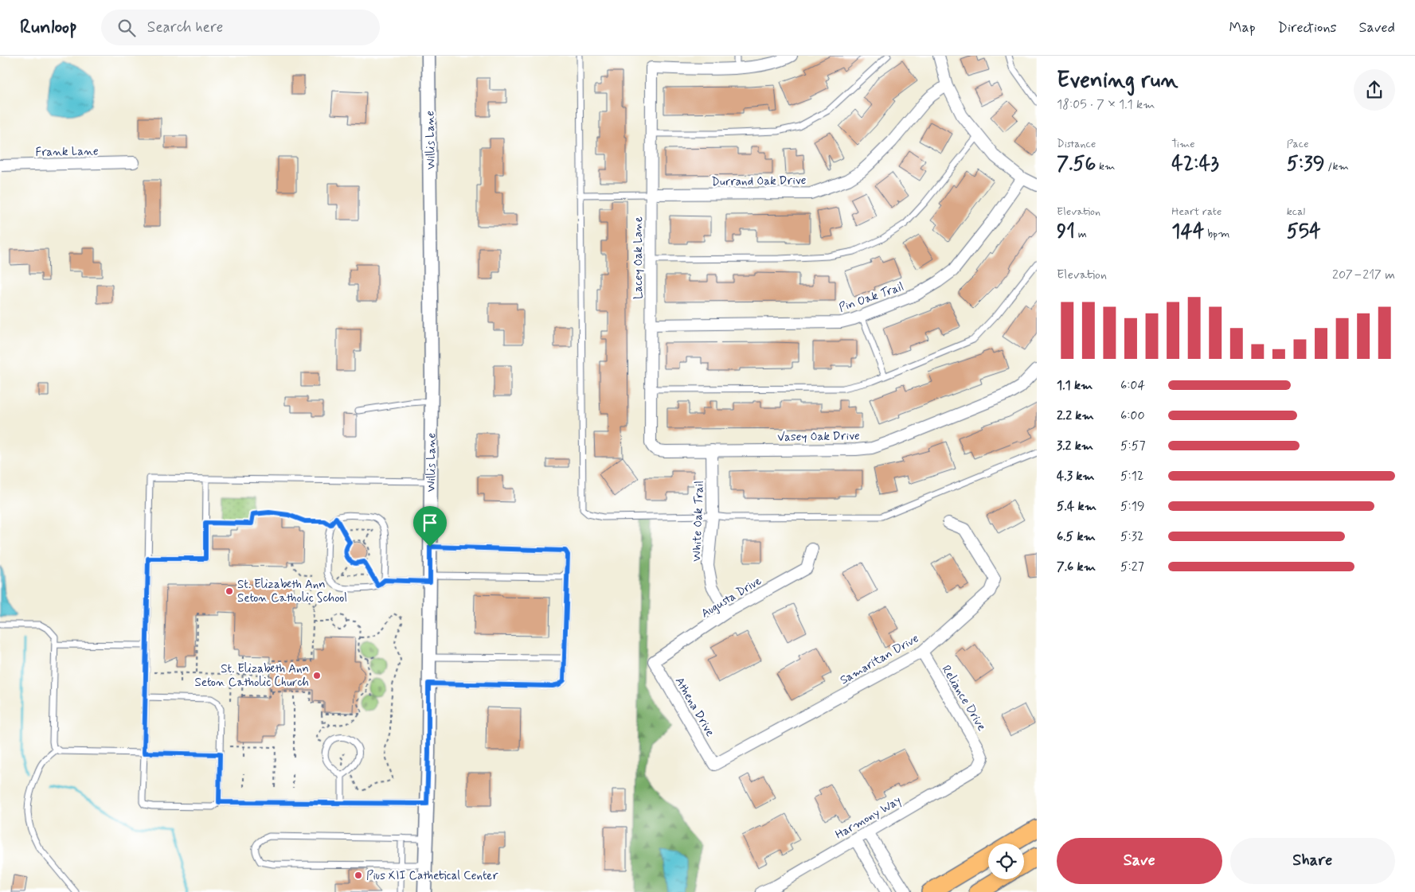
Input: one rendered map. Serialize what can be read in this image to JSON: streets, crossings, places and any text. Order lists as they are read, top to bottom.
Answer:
{
  "streets": {
    "street": [
      "Willis Lane",
      "Frank Lane",
      "Durrand Oak Drive",
      "Lacey Oak Lane",
      "Pin Oak Trail",
      "Vasey Oak Drive",
      "White Oak Trail",
      "Augusta Drive",
      "Samaritan Drive",
      "Reliance Drive",
      "Athena Drive",
      "Harmony Way"
    ]
  },
  "crossings": [
    ["Durrand Oak Drive", "Lacey Oak Lane"],
    ["Lacey Oak Lane", "Pin Oak Trail"],
    ["Lacey Oak Lane", "Vasey Oak Drive"],
    ["Vasey Oak Drive", "White Oak Trail"],
    ["White Oak Trail", "Augusta Drive"],
    ["Augusta Drive", "Athena Drive"],
    ["Samaritan Drive", "Reliance Drive"],
    ["Samaritan Drive", "Athena Drive"],
    ["Reliance Drive", "Harmony Way"]
  ],
  "places": ["St. Elizabeth Ann Seton Catholic School", "St. Elizabeth Ann Seton Catholic Church", "Pius XII Cathetical Center"],
  "page": {
    "header": "Runloop",
    "search": "Search here",
    "nav": ["Map", "Directions", "Saved"],
    "heading": ["Evening run", "18:05 · 7 × 1.1 km"],
    "stats": [
      ["Distance", "7.56 km"],
      ["Time", "42:43"],
      ["Pace", "5:39 /km"],
      ["Elevation", "91 m"],
      ["Heart rate", "144 bpm"],
      ["kcal", "554"]
    ],
    "chart": ["Elevation", "207–217 m"],
    "list": [
      {
        "name": "1.1 km",
        "note": "6:04"
      },
      {
        "name": "2.2 km",
        "note": "6:00"
      },
      {
        "name": "3.2 km",
        "note": "5:57"
      },
      {
        "name": "4.3 km",
        "note": "5:12"
      },
      {
        "name": "5.4 km",
        "note": "5:19"
      },
      {
        "name": "6.5 km",
        "note": "5:32"
      },
      {
        "name": "7.6 km",
        "note": "5:27"
      }
    ],
    "buttons": ["Save", "Share"]
  }
}
